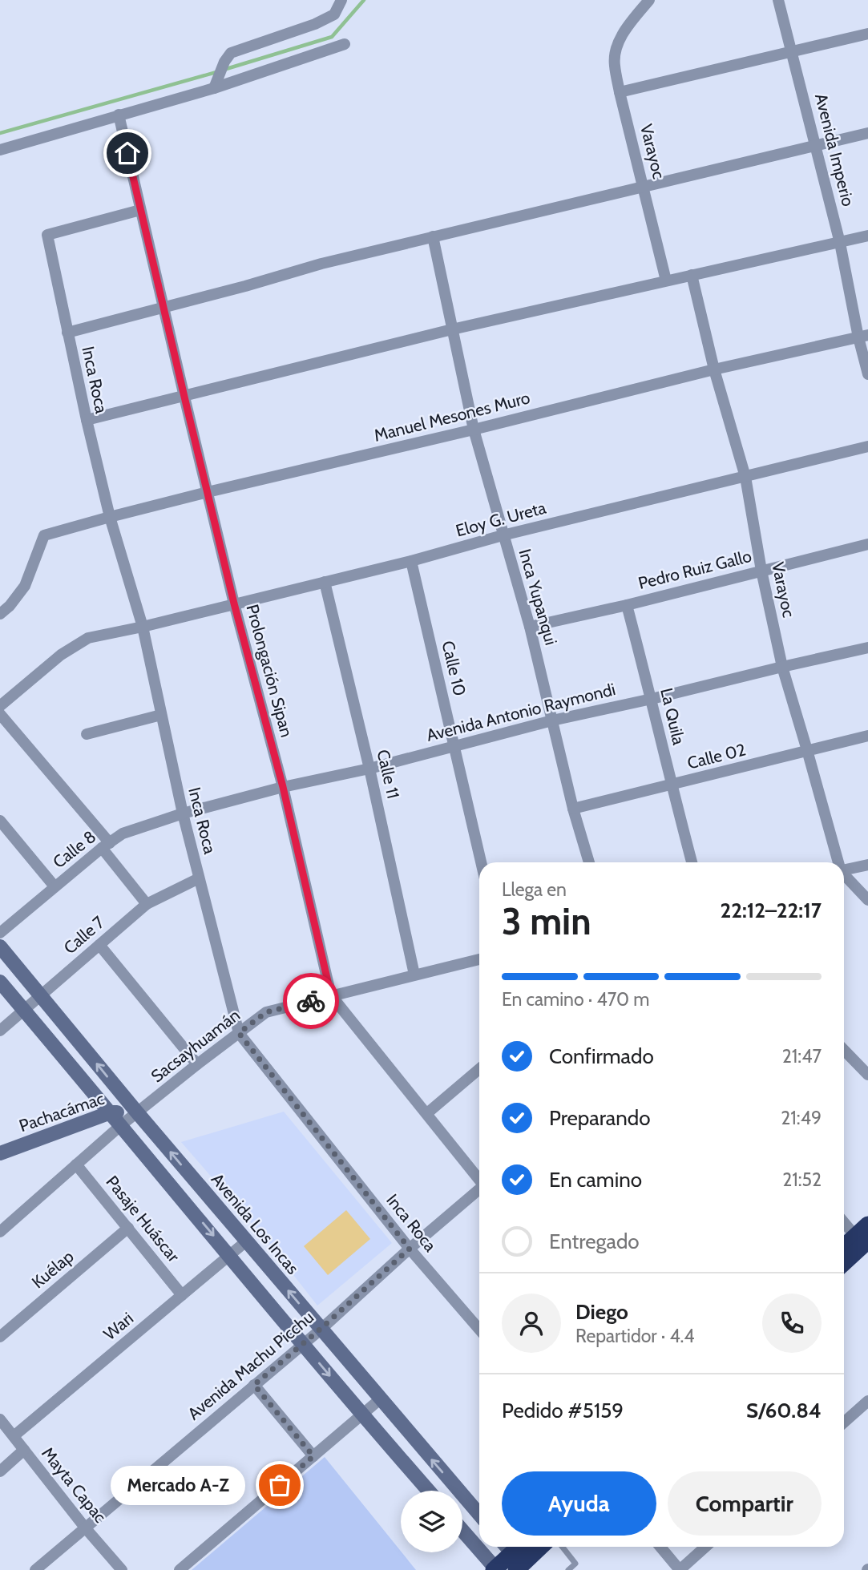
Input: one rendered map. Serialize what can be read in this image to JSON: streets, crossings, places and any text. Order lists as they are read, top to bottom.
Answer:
{
  "streets": {
    "street": [
      "Avenida Imperio",
      "Varayoc",
      "Inca Roca",
      "Manuel Mesones Muro",
      "Eloy G. Ureta",
      "Pedro Ruiz Gallo",
      "Inca Yupanqui",
      "Calle 10",
      "Prolongación Sipan",
      "Avenida Antonio Raymondi",
      "La Quila",
      "Calle 02",
      "Calle 11",
      "Calle 8",
      "Calle 7",
      "Sacsayhuamán",
      "Pachacámac",
      "Pasaje Huáscar",
      "Avenida Los Incas",
      "Kuélap",
      "Wari",
      "Avenida Machu Picchu",
      "Mayta Capac"
    ]
  },
  "crossings": [
    ["Avenida Imperio", "Manuel Mesones Muro"],
    ["Varayoc", "Manuel Mesones Muro"],
    ["Varayoc", "Eloy G. Ureta"],
    ["Varayoc", "Pedro Ruiz Gallo"],
    ["Varayoc", "Avenida Antonio Raymondi"],
    ["Varayoc", "Calle 02"],
    ["Inca Roca", "Manuel Mesones Muro"],
    ["Inca Roca", "Eloy G. Ureta"],
    ["Inca Roca", "Prolongación Sipan"],
    ["Inca Roca", "Avenida Antonio Raymondi"],
    ["Inca Roca", "Calle 8"],
    ["Inca Roca", "Calle 7"],
    ["Inca Roca", "Sacsayhuamán"],
    ["Inca Roca", "Avenida Machu Picchu"],
    ["Manuel Mesones Muro", "Inca Yupanqui"],
    ["Manuel Mesones Muro", "Prolongación Sipan"],
    ["Eloy G. Ureta", "Inca Yupanqui"],
    ["Eloy G. Ureta", "Calle 10"],
    ["Eloy G. Ureta", "Prolongación Sipan"],
    ["Eloy G. Ureta", "Calle 11"],
    ["Pedro Ruiz Gallo", "Inca Yupanqui"],
    ["Pedro Ruiz Gallo", "La Quila"],
    ["Inca Yupanqui", "Avenida Antonio Raymondi"],
    ["Inca Yupanqui", "Calle 02"],
    ["Calle 10", "Avenida Antonio Raymondi"],
    ["Prolongación Sipan", "Avenida Antonio Raymondi"],
    ["Prolongación Sipan", "Sacsayhuamán"],
    ["Avenida Antonio Raymondi", "La Quila"],
    ["Avenida Antonio Raymondi", "Calle 11"],
    ["Avenida Antonio Raymondi", "Calle 8"],
    ["La Quila", "Calle 02"],
    ["Calle 11", "Sacsayhuamán"],
    ["Calle 7", "Avenida Los Incas"],
    ["Sacsayhuamán", "Pachacámac"],
    ["Sacsayhuamán", "Pasaje Huáscar"],
    ["Sacsayhuamán", "Avenida Los Incas"],
    ["Pachacámac", "Avenida Los Incas"],
    ["Pasaje Huáscar", "Kuélap"],
    ["Pasaje Huáscar", "Wari"],
    ["Avenida Los Incas", "Wari"],
    ["Avenida Los Incas", "Avenida Machu Picchu"],
    ["Wari", "Mayta Capac"],
    ["Avenida Machu Picchu", "Mayta Capac"]
  ],
  "places": ["Mercado A-Z"],
  "page": {
    "heading": ["3 min", "Llega en", "22:12–22:17"],
    "panel": [
      "Diego",
      "Repartidor · 4.4",
      "Pedido #5159",
      "S/60.84"
    ],
    "bar": "En camino · 470 m",
    "list": [
      ["Confirmado", "21:47"],
      ["Preparando", "21:49"],
      ["En camino", "21:52"],
      "Entregado"
    ],
    "buttons": ["Ayuda", "Compartir"],
    "bubble": "Mercado A-Z"
  }
}
